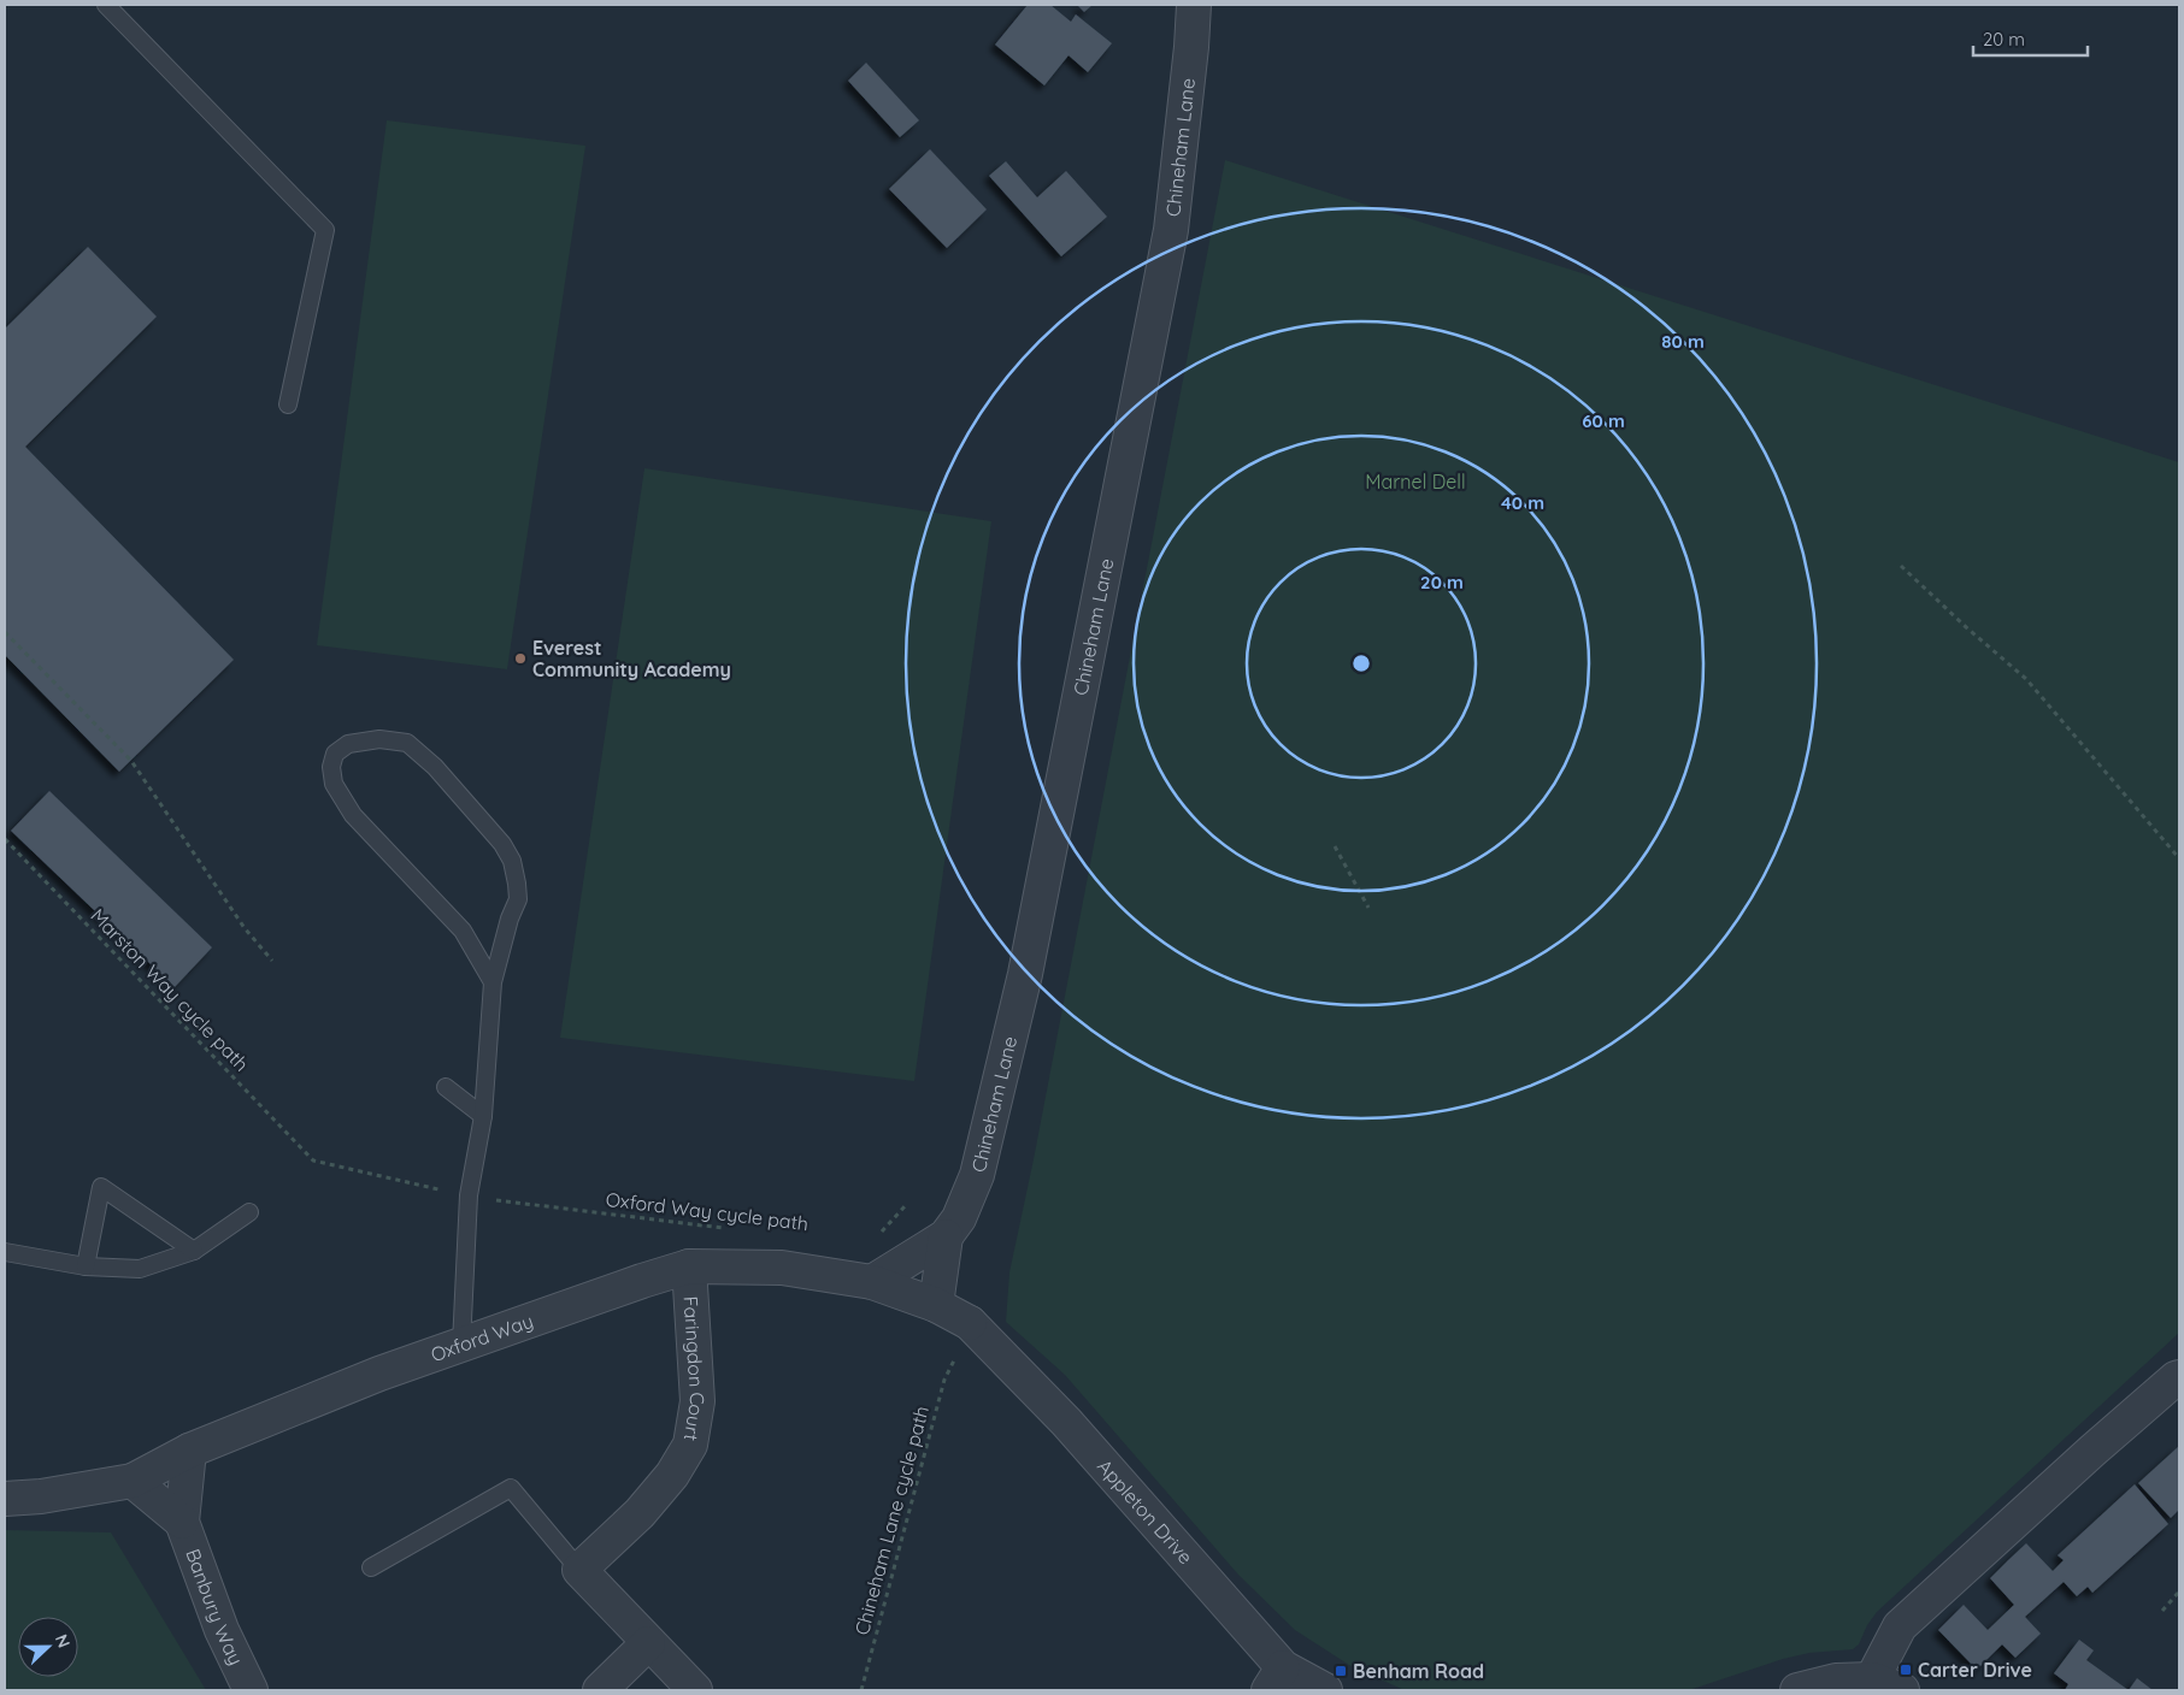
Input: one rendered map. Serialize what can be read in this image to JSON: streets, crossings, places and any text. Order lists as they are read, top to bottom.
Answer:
{
  "streets": {
    "street": [
      "Chineham Lane",
      "Oxford Way",
      "Faringdon Court",
      "Appleton Drive",
      "Banbury Way"
    ],
    "path": ["Marston Way cycle path", "Oxford Way cycle path", "Chineham Lane cycle path"]
  },
  "crossings": [
    ["Chineham Lane", "Oxford Way"],
    ["Oxford Way", "Faringdon Court"],
    ["Oxford Way", "Appleton Drive"]
  ],
  "parks": ["Marnel Dell"],
  "places": {
    "other": ["Everest Community Academy"],
    "transit": ["Carter Drive", "Benham Road"]
  },
  "scale_bar": "20 m",
  "north": "right",
  "rings": [
    "80 m",
    "60 m",
    "40 m",
    "20 m"
  ]
}
